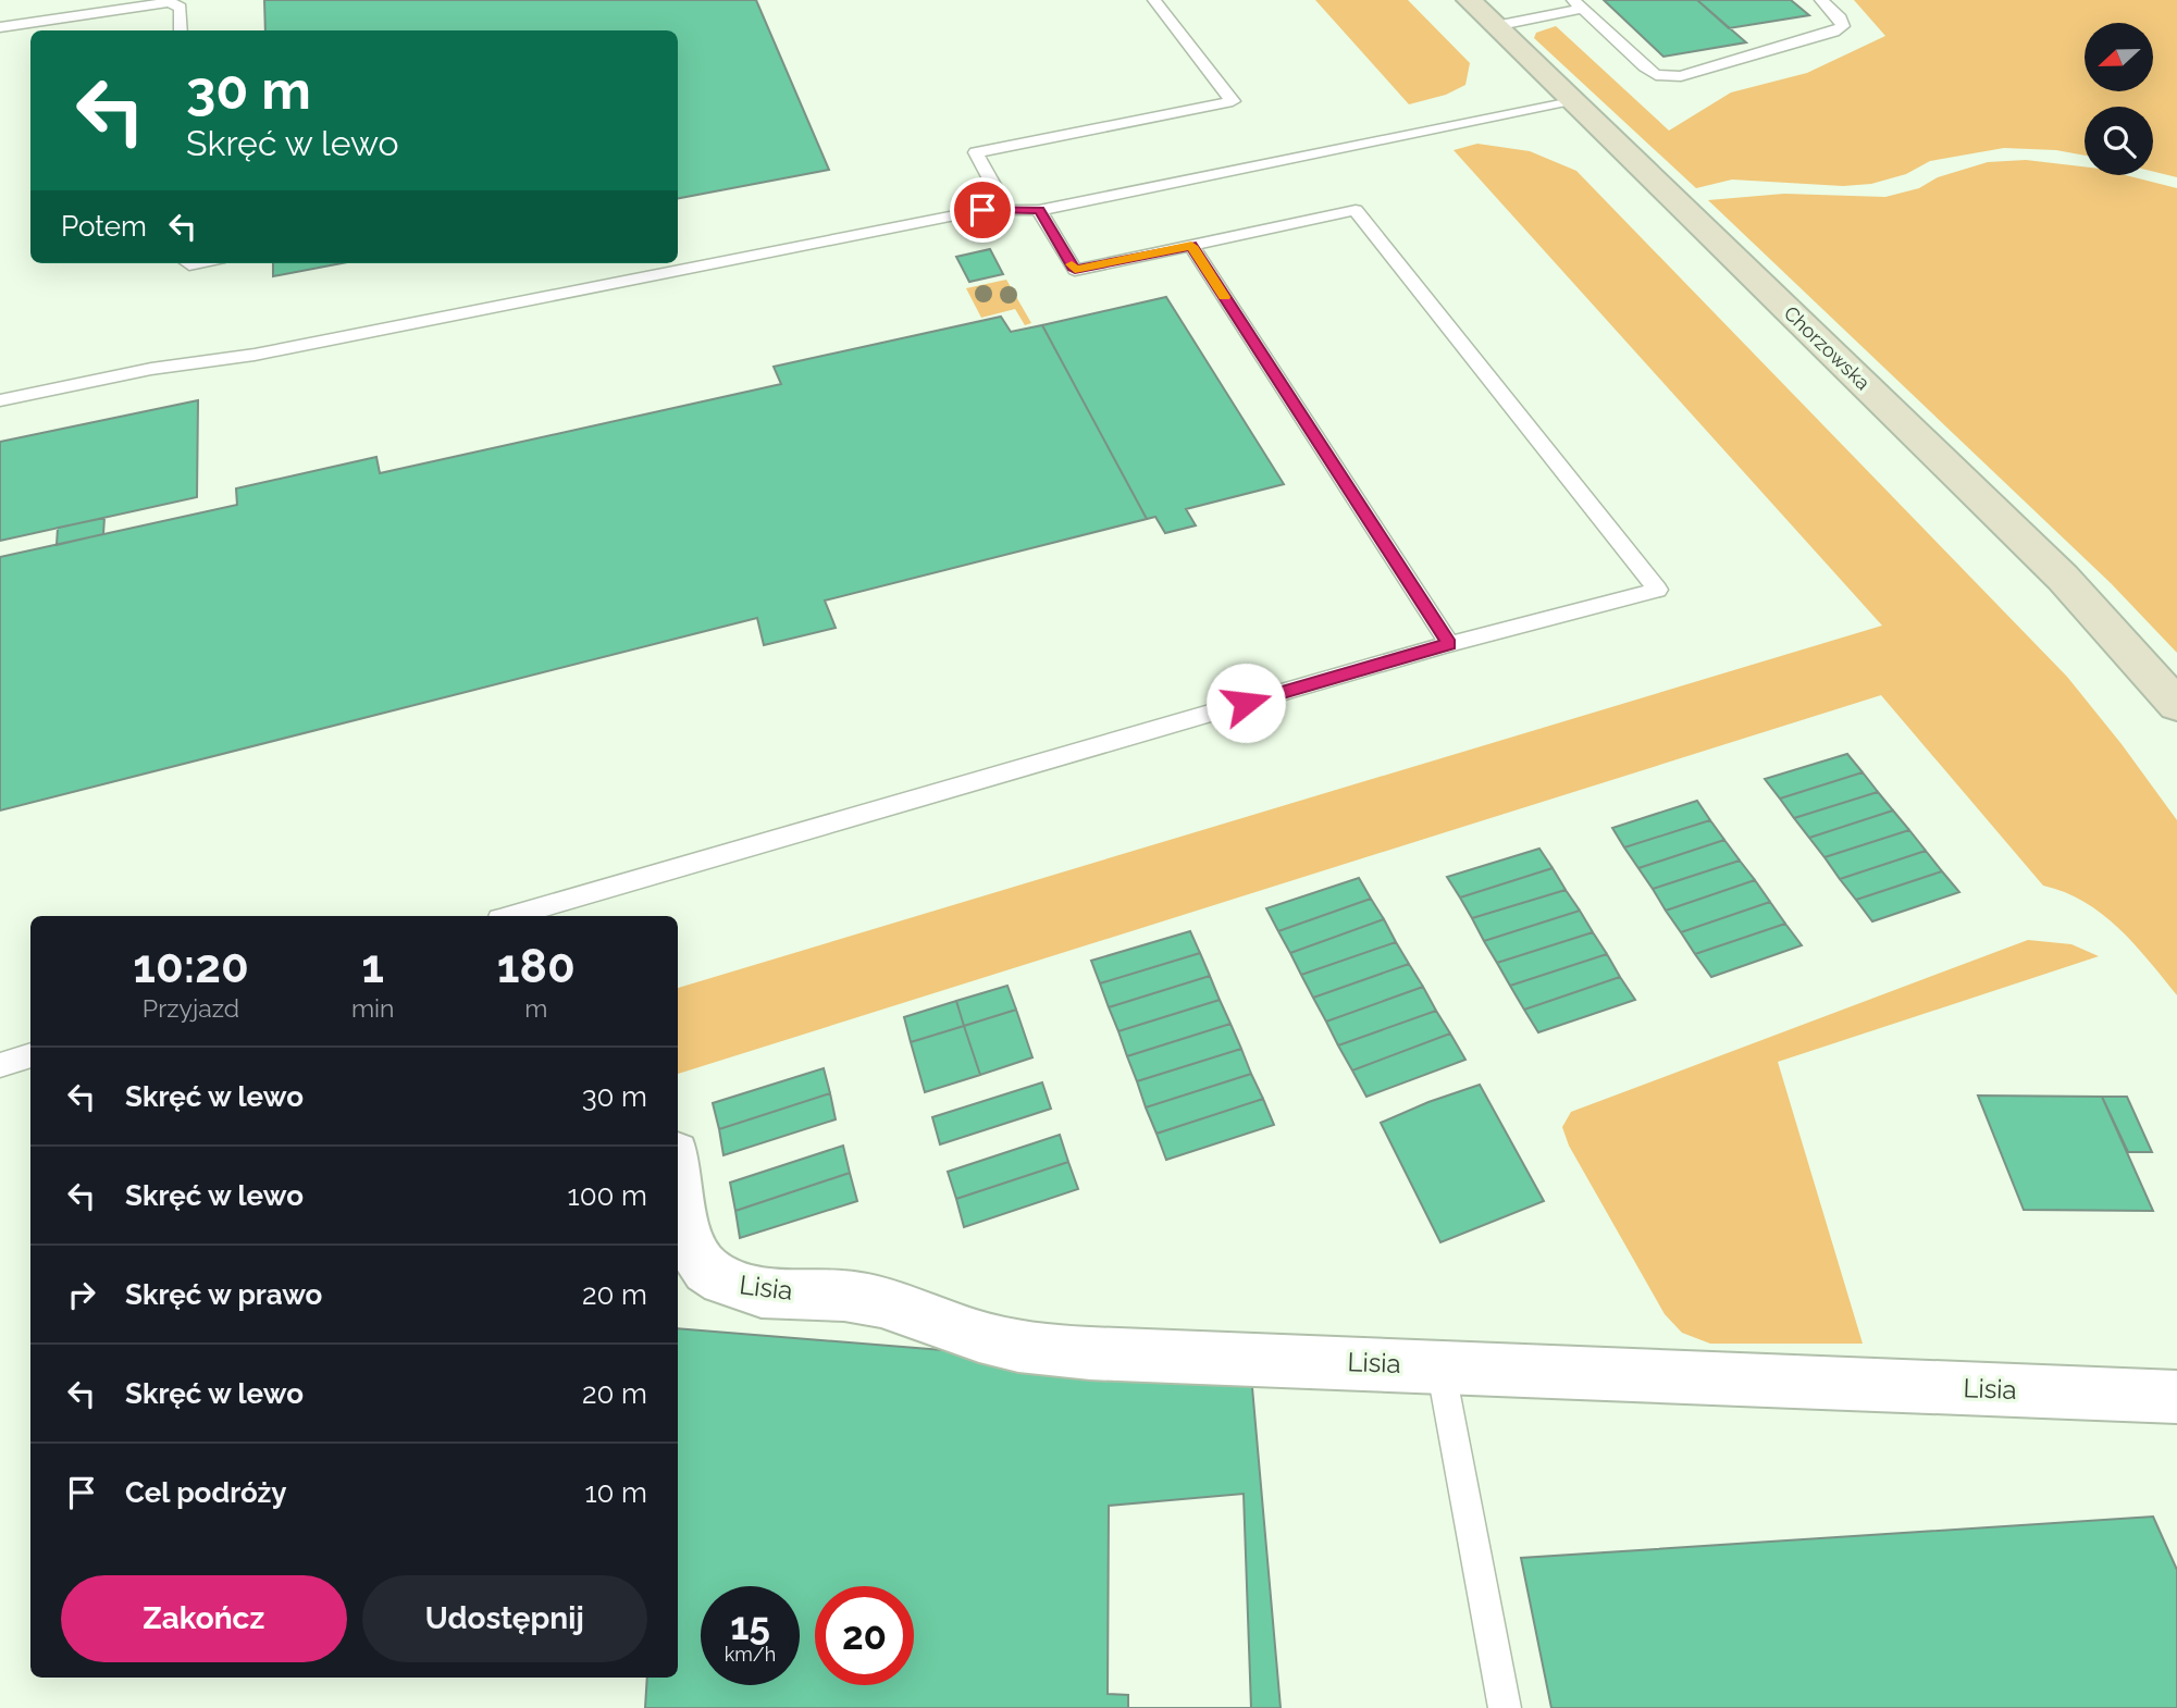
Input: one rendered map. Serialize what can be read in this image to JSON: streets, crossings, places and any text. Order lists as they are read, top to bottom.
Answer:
{
  "streets": {
    "street": ["Chorzowska", "Lisia"]
  },
  "north": "left",
  "page": {
    "turn": ["30 m", "Skręć w lewo"],
    "then": "Potem",
    "eta": [
      "10:20",
      "Przyjazd",
      "1",
      "min",
      "180",
      "m"
    ],
    "list": [
      {
        "name": "Skręć w lewo",
        "value": "30 m"
      },
      {
        "name": "Skręć w lewo",
        "value": "100 m"
      },
      {
        "name": "Skręć w prawo",
        "value": "20 m"
      },
      {
        "name": "Skręć w lewo",
        "value": "20 m"
      },
      {
        "name": "Cel podróży",
        "value": "10 m"
      }
    ],
    "buttons": ["Zakończ", "Udostępnij"],
    "speed": "15 km/h",
    "limit": "20"
  }
}
